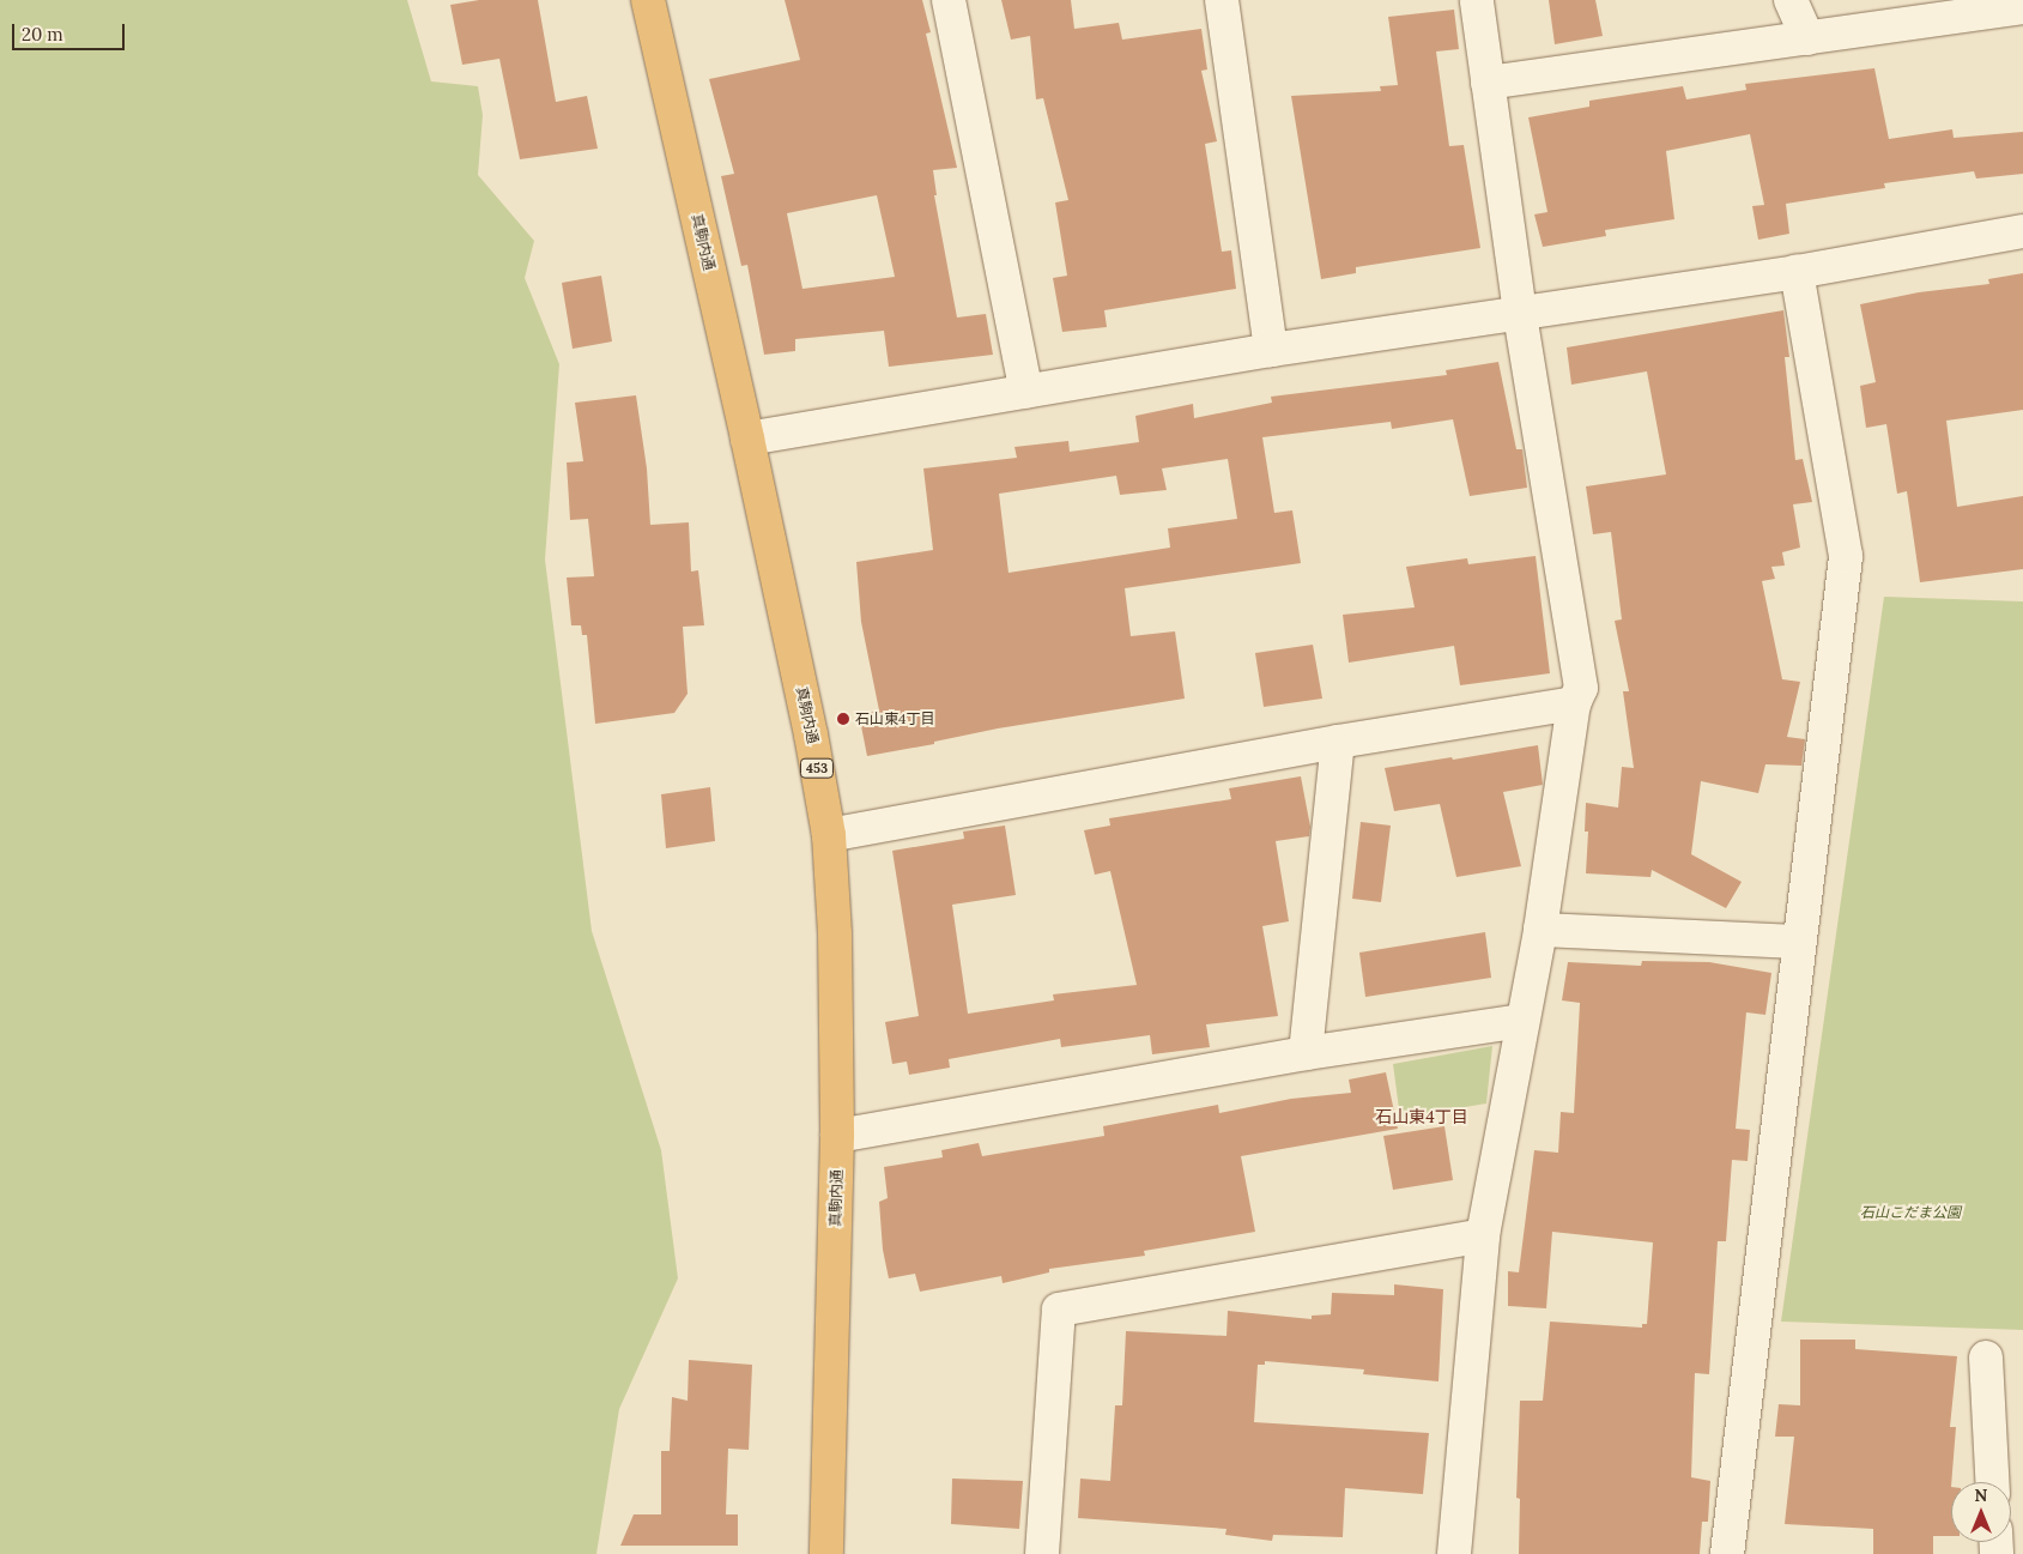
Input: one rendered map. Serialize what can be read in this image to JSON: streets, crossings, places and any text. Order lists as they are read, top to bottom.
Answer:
{
  "streets": {
    "highway": ["真駒内通", "453"]
  },
  "districts": ["石山東4丁目"],
  "parks": ["石山こだま公園"],
  "places": ["石山東4丁目"],
  "scale_bar": "20 m",
  "north": "top"
}
